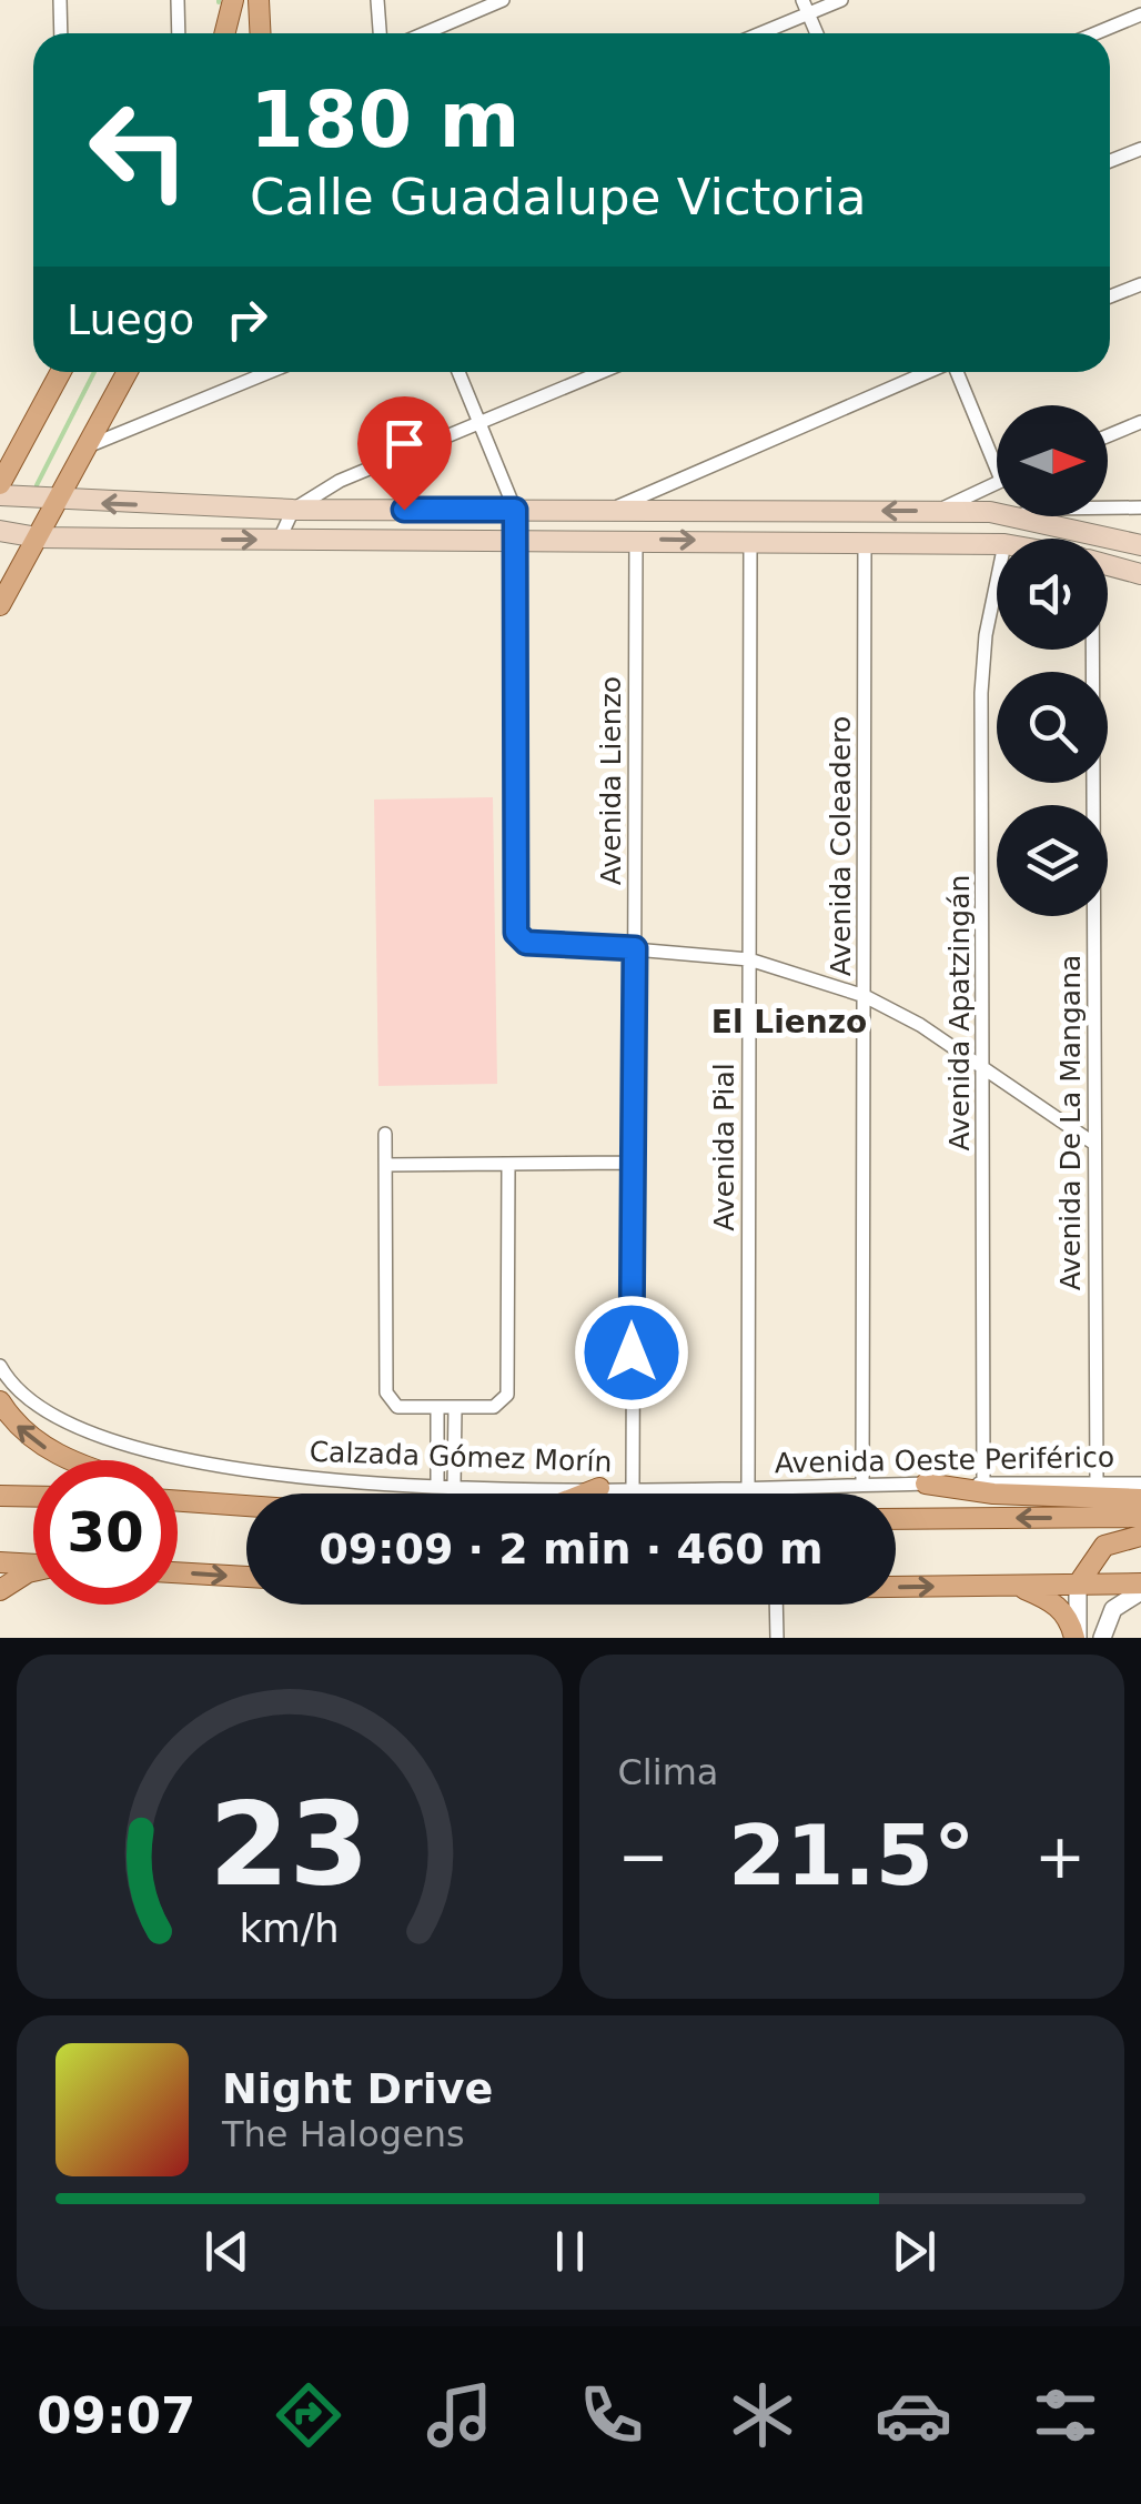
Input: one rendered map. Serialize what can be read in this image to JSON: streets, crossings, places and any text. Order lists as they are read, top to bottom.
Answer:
{
  "streets": {
    "street": [
      "Avenida Lienzo",
      "Avenida Coleadero",
      "Avenida Apatzingán",
      "Avenida De La Mangana",
      "Avenida Pial",
      "Calzada Gómez Morín",
      "Avenida Oeste Periférico"
    ]
  },
  "crossings": [
    ["Avenida Lienzo", "Calzada Gómez Morín"],
    ["Avenida Coleadero", "Avenida Oeste Periférico"],
    ["Avenida Apatzingán", "Avenida Oeste Periférico"],
    ["Avenida De La Mangana", "Avenida Oeste Periférico"],
    ["Avenida Pial", "Calzada Gómez Morín"],
    ["Avenida Pial", "Avenida Oeste Periférico"],
    ["Calzada Gómez Morín", "Avenida Oeste Periférico"]
  ],
  "districts": ["El Lienzo"],
  "north": "right",
  "page": {
    "turn": ["180 m", "Calle Guadalupe Victoria"],
    "then": "Luego",
    "limit": "30",
    "trip": "09:09 · 2 min · 460 m",
    "tile": "Clima",
    "heat": ["−", "21.5°", "+"],
    "song": ["Night Drive", "The Halogens"],
    "tabs": "09:07",
    "gauge": ["23", "km/h"]
  }
}
